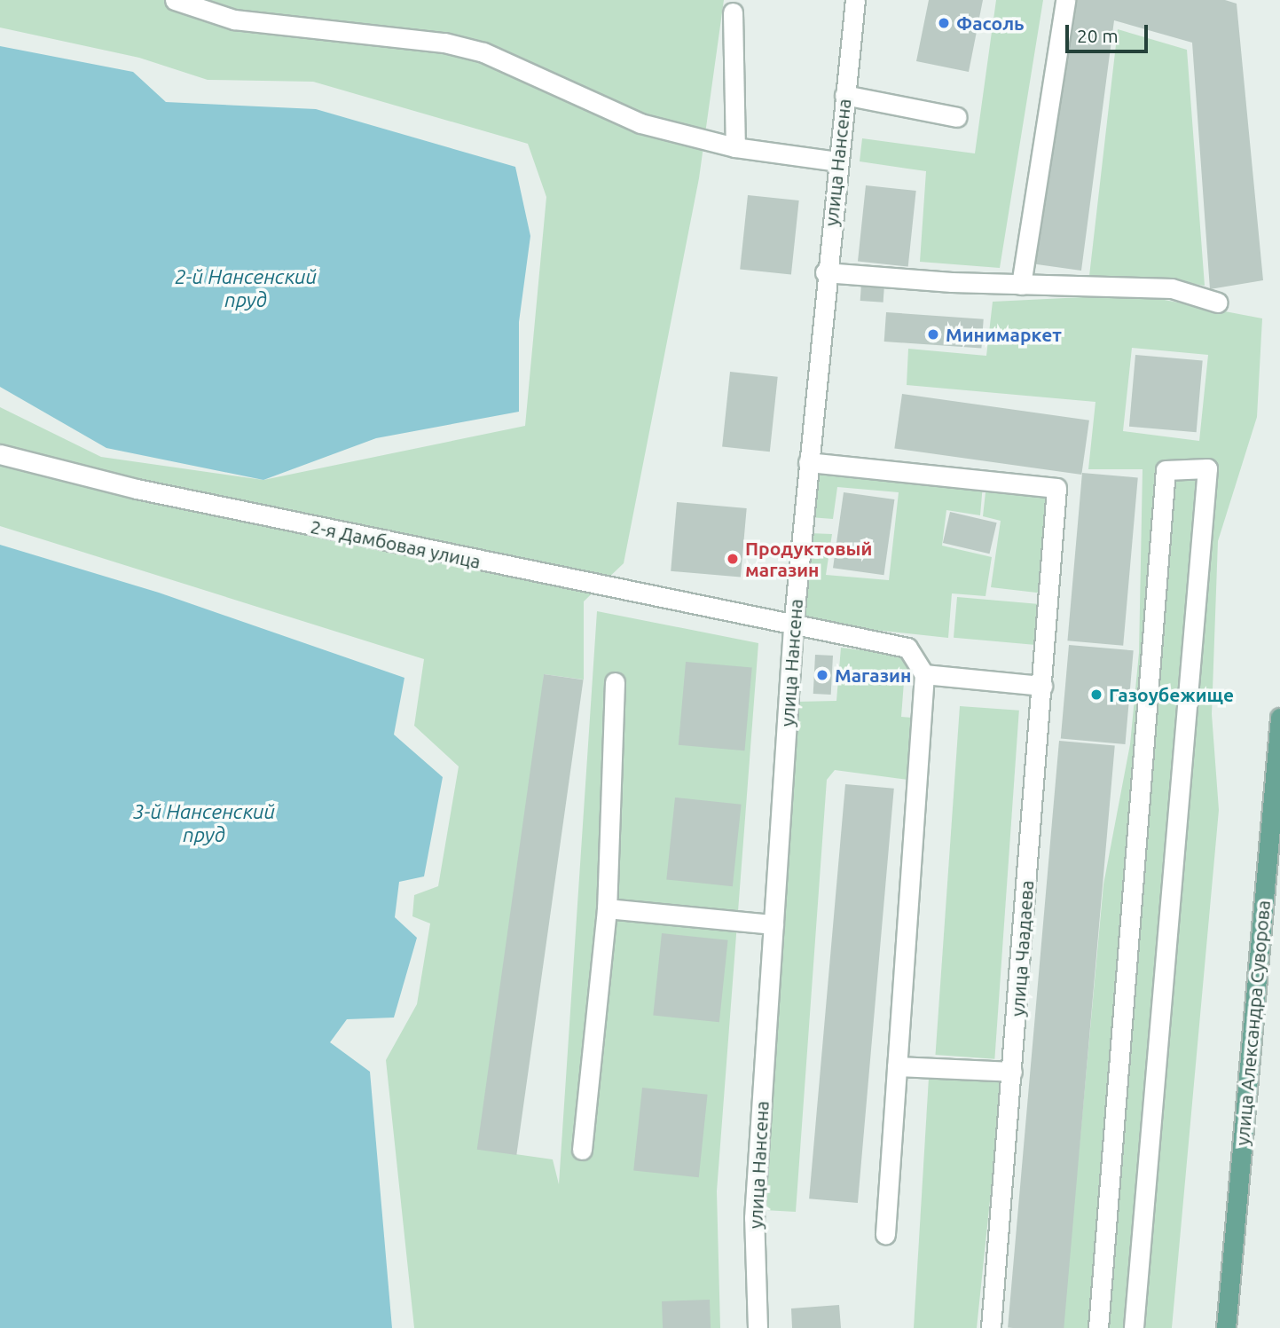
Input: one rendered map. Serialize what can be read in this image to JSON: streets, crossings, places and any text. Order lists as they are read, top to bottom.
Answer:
{
  "streets": {
    "main road": ["улица Александра Суворова"],
    "street": ["улица Нансена", "2-я Дамбовая улица", "улица Чаадаева"]
  },
  "crossings": [
    ["улица Нансена", "2-я Дамбовая улица"],
    ["улица Нансена", "улица Чаадаева"]
  ],
  "water": ["2-й Нансенский пруд", "3-й Нансенский пруд"],
  "places": [
    "Фасоль",
    "Минимаркет",
    "Продуктовый магазин",
    "Магазин",
    "Газоубежище"
  ],
  "scale_bar": "20 m"
}
